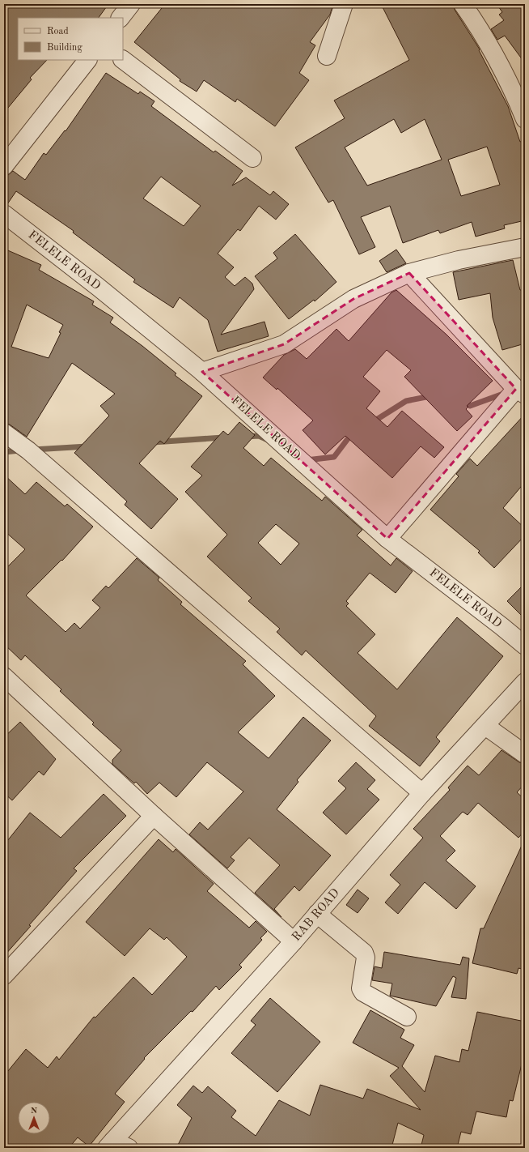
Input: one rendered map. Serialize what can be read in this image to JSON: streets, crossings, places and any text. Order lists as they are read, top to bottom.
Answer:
{
  "streets": {
    "street": ["FELELE ROAD", "RAB ROAD"]
  },
  "legend": ["Road", "Building"],
  "north": "top"
}
